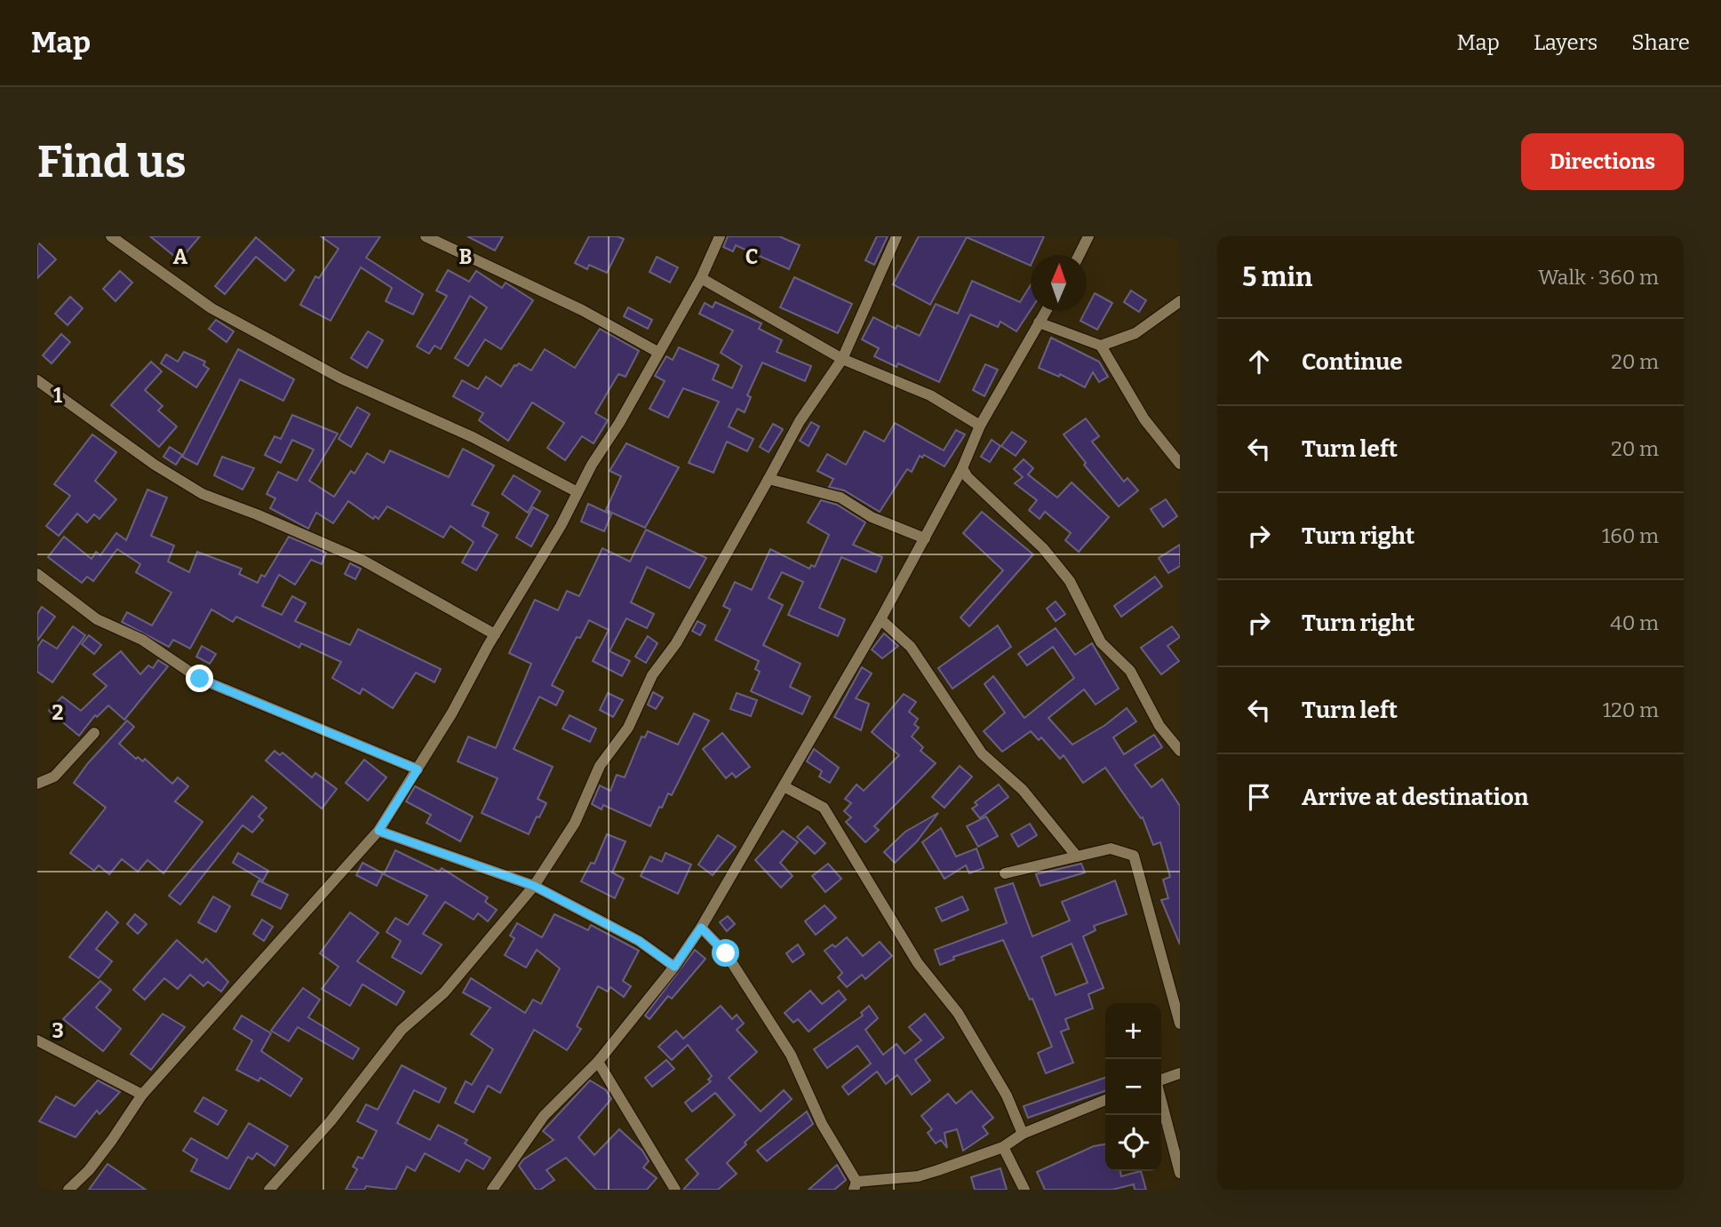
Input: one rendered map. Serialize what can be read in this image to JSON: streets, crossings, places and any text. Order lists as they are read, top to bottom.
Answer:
{
  "north": "top",
  "page": {
    "header": "Map",
    "nav": ["Map", "Layers", "Share"],
    "buttons": "Directions",
    "title": "Find us",
    "heading": ["5 min", "Walk · 360 m"],
    "list": [
      ["Continue", "20 m"],
      ["Turn left", "20 m"],
      ["Turn right", "160 m"],
      ["Turn right", "40 m"],
      ["Turn left", "120 m"],
      "Arrive at destination"
    ],
    "map_buttons": ["+", "−"]
  },
  "grid": {
    "columns": ["A", "B", "C"],
    "rows": ["1", "2", "3"]
  }
}
